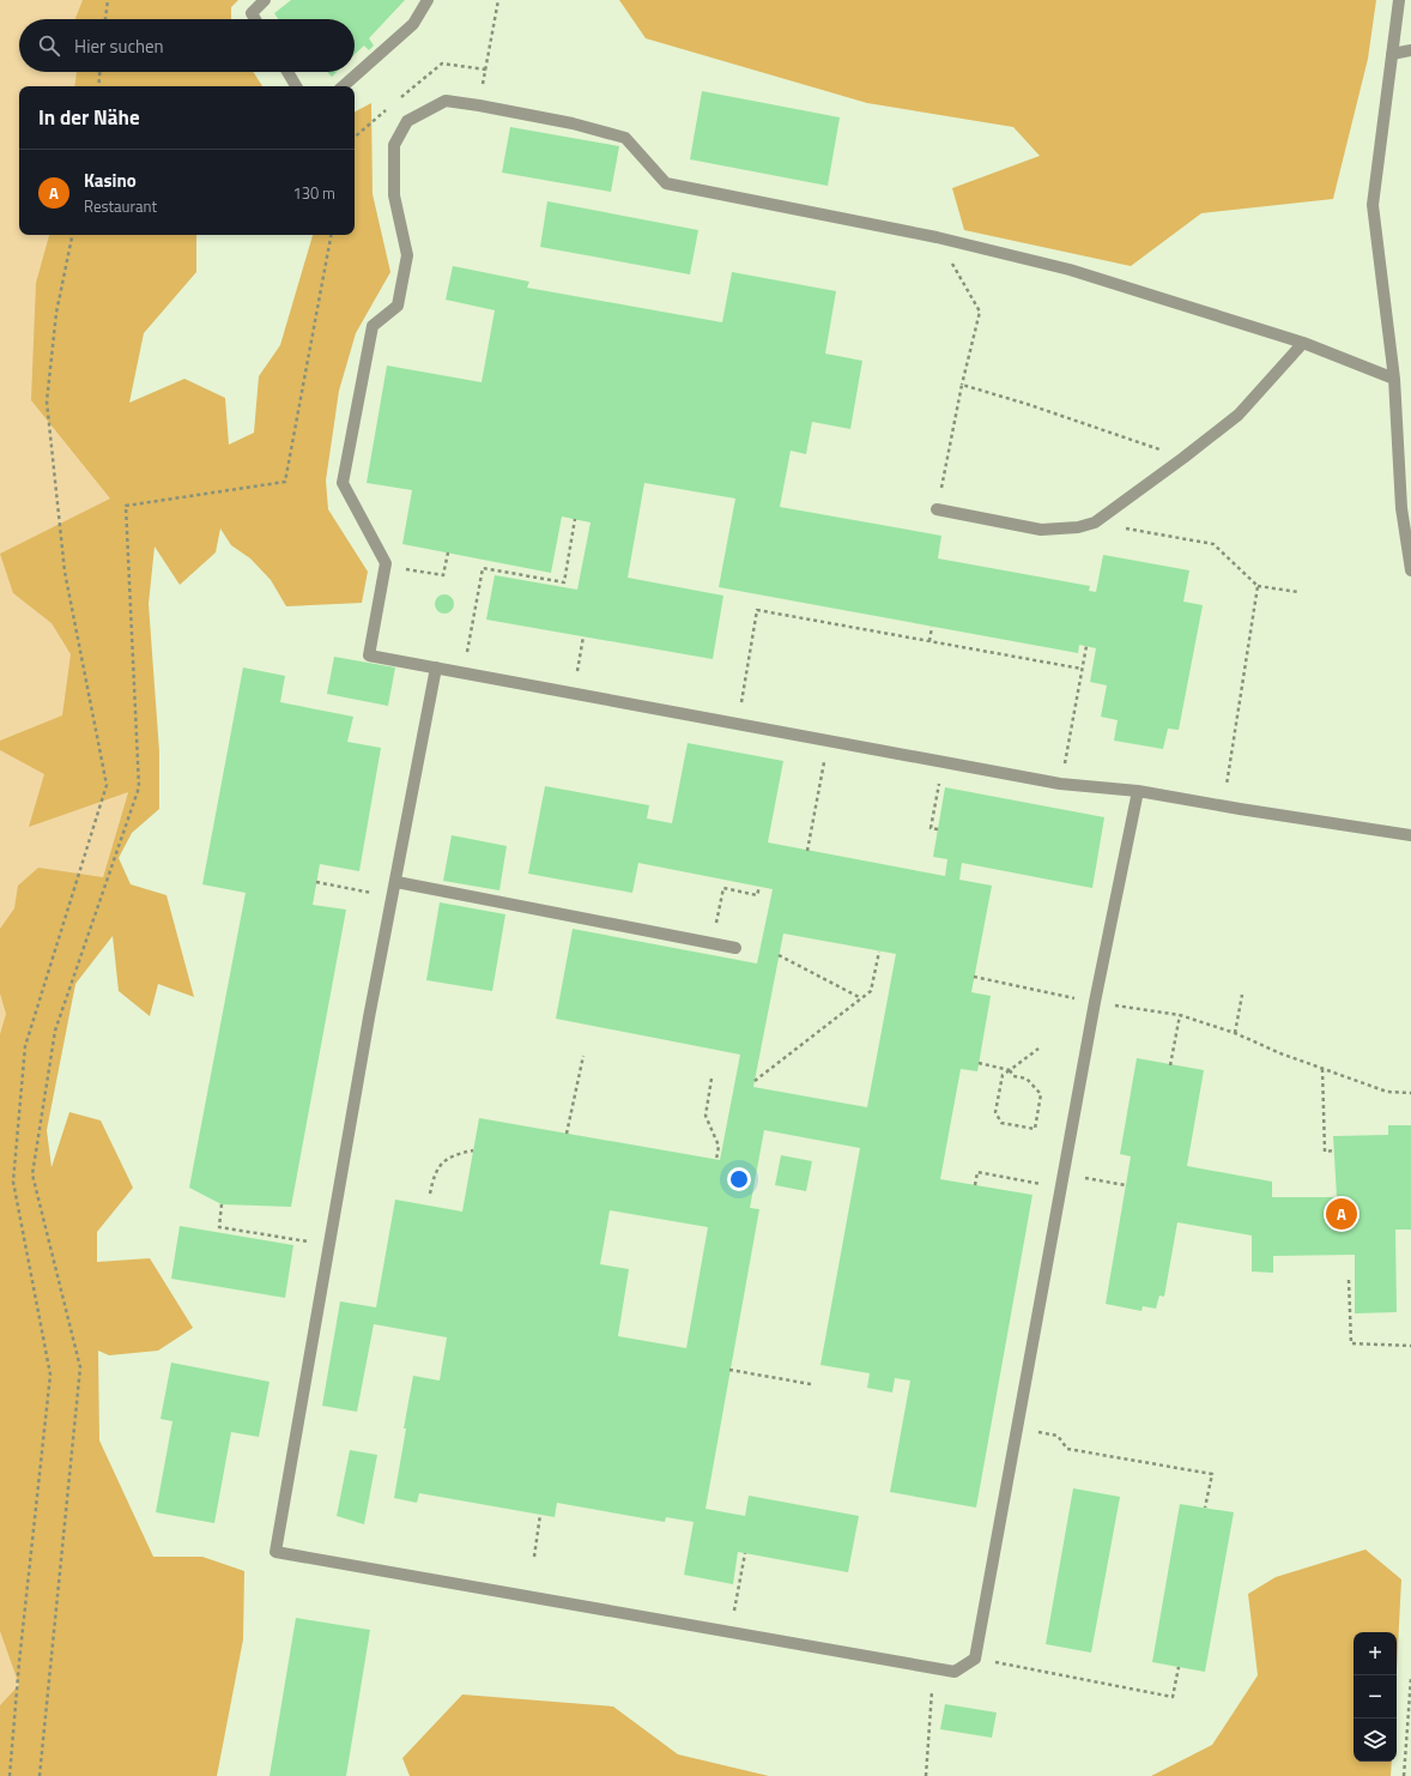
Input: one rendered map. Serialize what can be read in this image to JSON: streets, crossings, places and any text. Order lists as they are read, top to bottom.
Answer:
{
  "page": {
    "search": "Hier suchen",
    "heading": "In der Nähe",
    "list": [
      {
        "mark": "A",
        "name": "Kasino",
        "note": "Restaurant",
        "value": "130 m"
      }
    ],
    "pins": "A",
    "map_buttons": ["+", "−"]
  }
}
